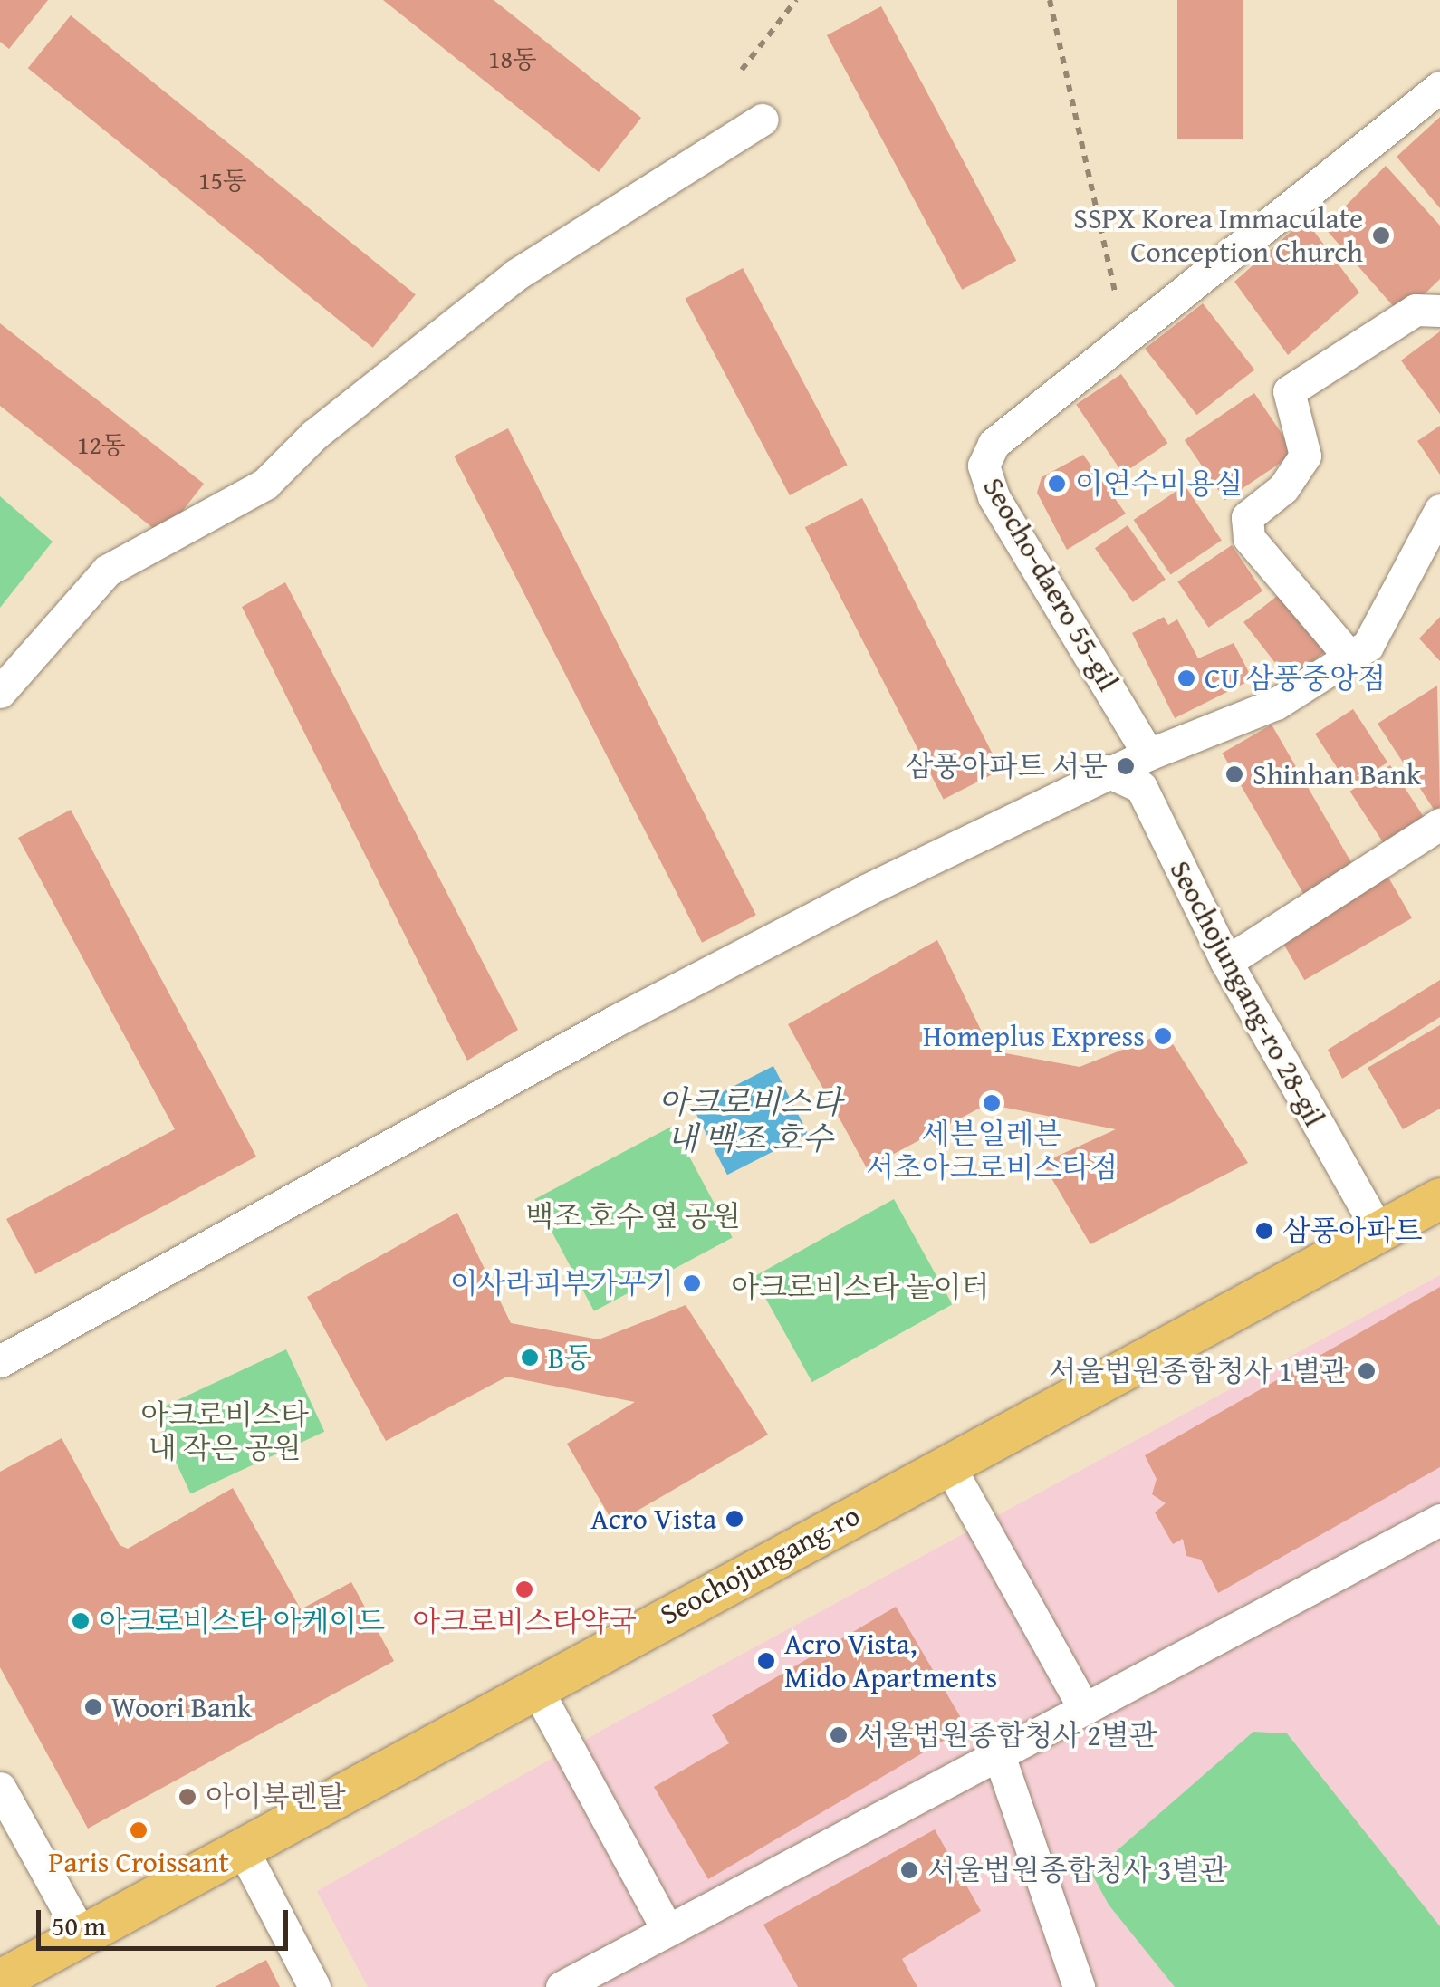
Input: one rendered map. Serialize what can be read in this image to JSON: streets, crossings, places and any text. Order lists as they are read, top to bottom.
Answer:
{
  "streets": {
    "main road": ["Seochojungang-ro"],
    "street": ["Seocho-daero 55-gil", "Seochojungang-ro 28-gil"]
  },
  "crossings": [
    ["Seochojungang-ro 28-gil", "Seochojungang-ro"]
  ],
  "water": ["아크로비스타 내 백조 호수"],
  "parks": ["백조 호수 옆 공원", "아크로비스타 놀이터", "아크로비스타 내 작은 공원"],
  "places": [
    "SSPX Korea Immaculate Conception Church",
    "이연수미용실",
    "CU 삼풍중앙점",
    "삼풍아파트 서문",
    "Shinhan Bank",
    "Homeplus Express",
    "세븐일레븐 서초아크로비스타점",
    "삼풍아파트",
    "이사라피부가꾸기",
    "B동",
    "서울법원종합청사 1별관",
    "Acro Vista",
    "아크로비스타약국",
    "아크로비스타 아케이드",
    "Acro Vista, Mido Apartments",
    "Woori Bank",
    "서울법원종합청사 2별관",
    "아이북렌탈",
    "Paris Croissant",
    "서울법원종합청사 3별관"
  ],
  "house_numbers": ["18동", "15동", "12동"],
  "scale_bar": "50 m"
}
